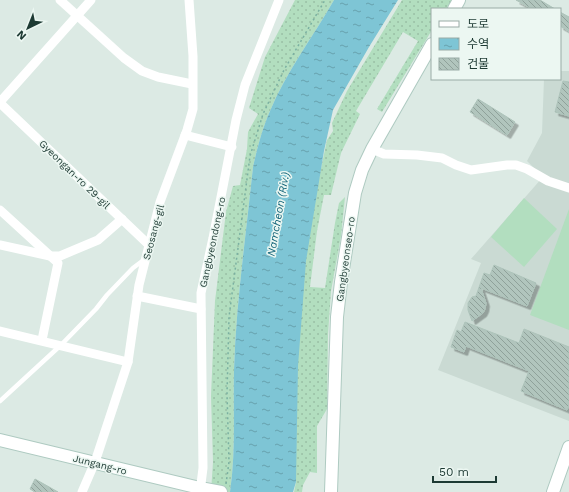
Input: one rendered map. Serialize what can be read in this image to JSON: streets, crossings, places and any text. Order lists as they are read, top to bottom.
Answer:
{
  "streets": {
    "street": [
      "Gyeongan-ro 29-gil",
      "Seosang-gil",
      "Gangbyeondong-ro",
      "Gangbyeonseo-ro",
      "Jungang-ro"
    ]
  },
  "crossings": [
    ["Gyeongan-ro 29-gil", "Seosang-gil"],
    ["Seosang-gil", "Jungang-ro"],
    ["Gangbyeondong-ro", "Jungang-ro"]
  ],
  "water": ["Namcheon (Riv.)"],
  "legend": ["도로", "수역", "건물"],
  "scale_bar": "50 m",
  "north": "bottom left"
}
